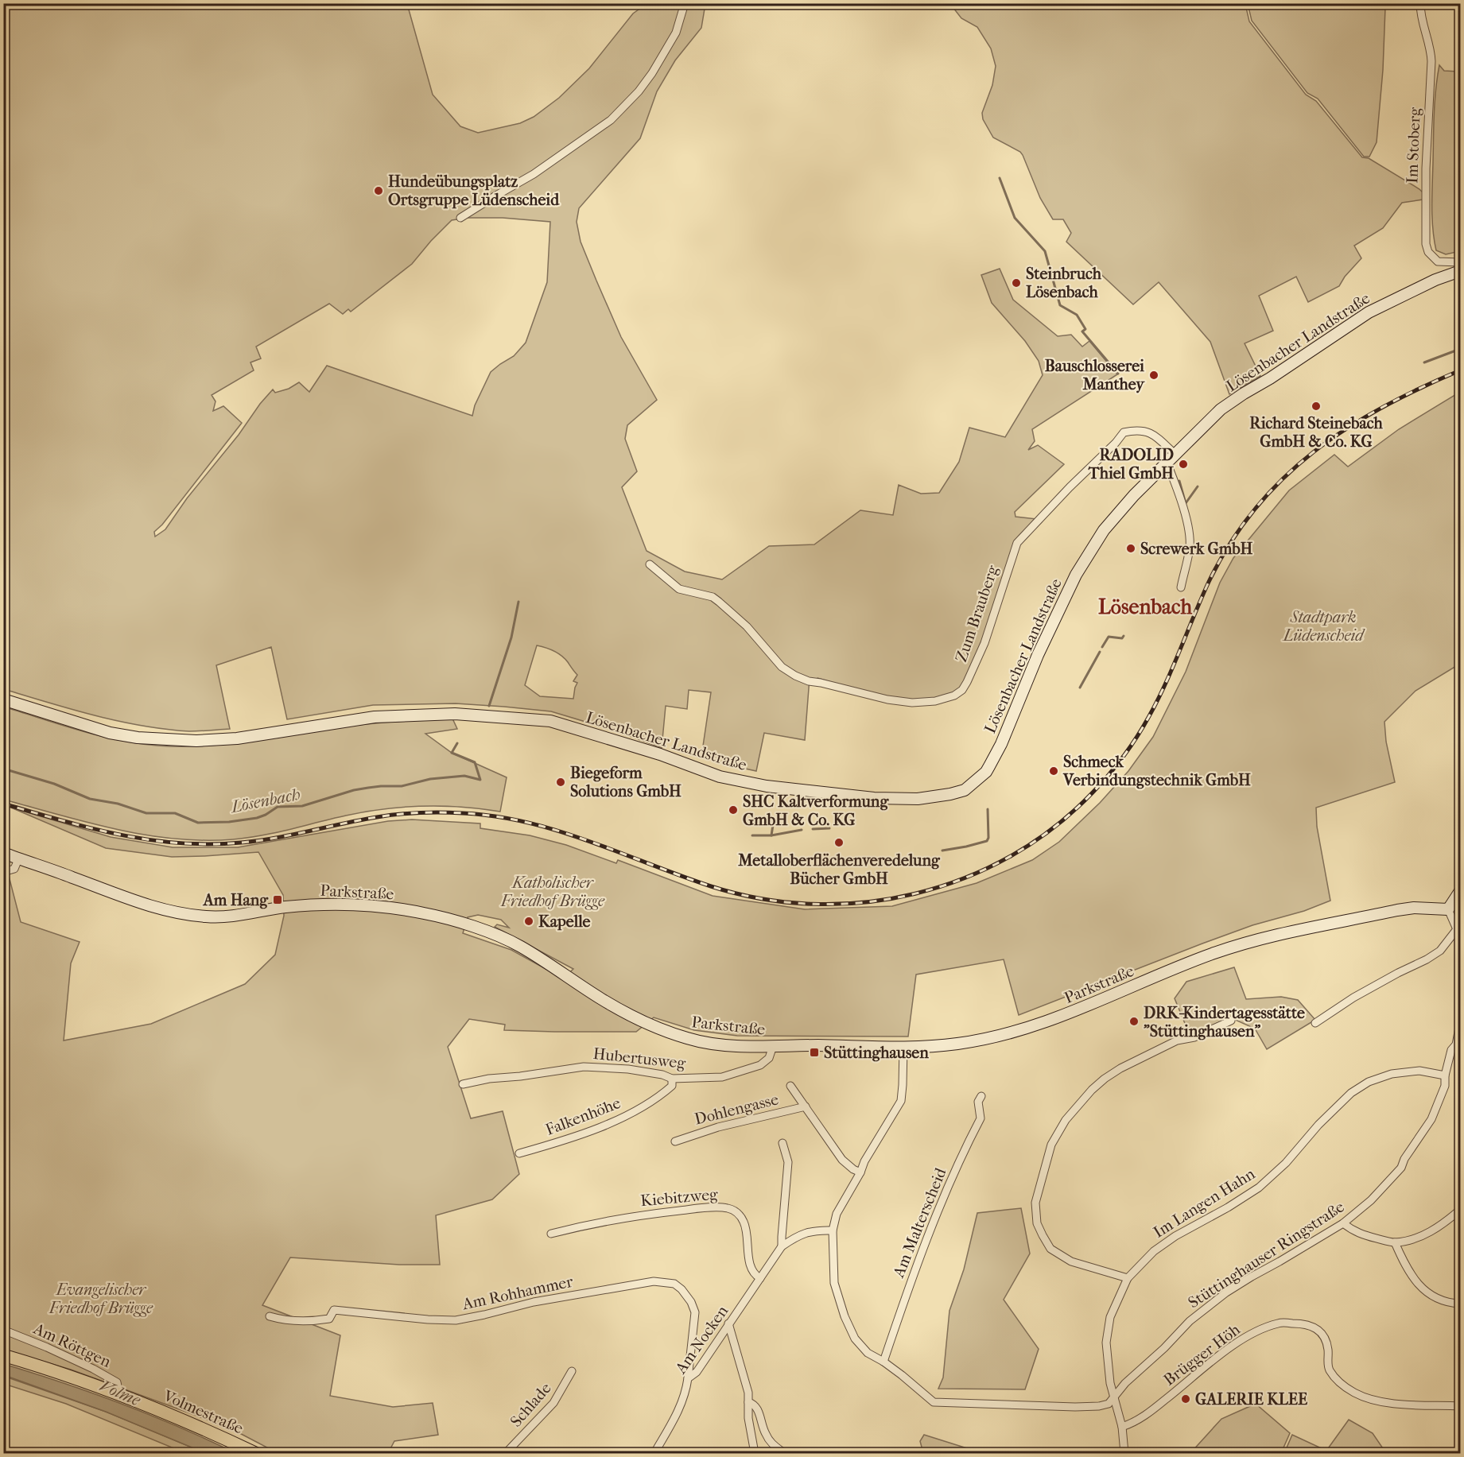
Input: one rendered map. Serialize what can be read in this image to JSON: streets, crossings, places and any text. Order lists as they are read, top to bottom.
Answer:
{
  "streets": {
    "main road": ["Lösenbacher Landstraße", "Parkstraße", "Volmestraße"],
    "street": [
      "Im Stoberg",
      "Zum Brauberg",
      "Hubertusweg",
      "Dohlengasse",
      "Falkenhöhe",
      "Kiebitzweg",
      "Im Langen Hahn",
      "Am Malterscheid",
      "Stüttinghauser Ringstraße",
      "Am Rohhammer",
      "Am Nocken",
      "Am Röttgen",
      "Brügger Höh",
      "Schlade"
    ]
  },
  "crossings": [
    ["Lösenbacher Landstraße", "Zum Brauberg"],
    ["Parkstraße", "Hubertusweg"],
    ["Parkstraße", "Stüttinghauser Ringstraße"],
    ["Hubertusweg", "Falkenhöhe"],
    ["Dohlengasse", "Stüttinghauser Ringstraße"],
    ["Kiebitzweg", "Am Nocken"],
    ["Im Langen Hahn", "Stüttinghauser Ringstraße"],
    ["Im Langen Hahn", "Brügger Höh"],
    ["Am Malterscheid", "Stüttinghauser Ringstraße"],
    ["Stüttinghauser Ringstraße", "Am Nocken"],
    ["Am Rohhammer", "Am Nocken"],
    ["Am Röttgen", "Volmestraße"]
  ],
  "districts": ["Lösenbach"],
  "water": ["Lösenbach", "Volme"],
  "parks": ["Stadtpark Lüdenscheid", "Katholischer Friedhof Brügge", "Evangelischer Friedhof Brügge"],
  "places": {
    "other": [
      "Hundeübungsplatz Ortsgruppe Lüdenscheid",
      "Steinbruch Lösenbach",
      "Bauschlosserei Manthey",
      "Richard Steinebach GmbH & Co. KG",
      "RADOLID Thiel GmbH",
      "Screwerk GmbH",
      "Schmeck Verbindungstechnik GmbH",
      "Biegeform Solutions GmbH",
      "SHC Kaltverformung GmbH & Co. KG",
      "Metalloberflächenveredelung Bücher GmbH",
      "Kapelle",
      "DRK-Kindertagesstätte \"Stüttinghausen\"",
      "GALERIE KLEE"
    ],
    "transit": ["Am Hang", "Stüttinghausen"]
  }
}
